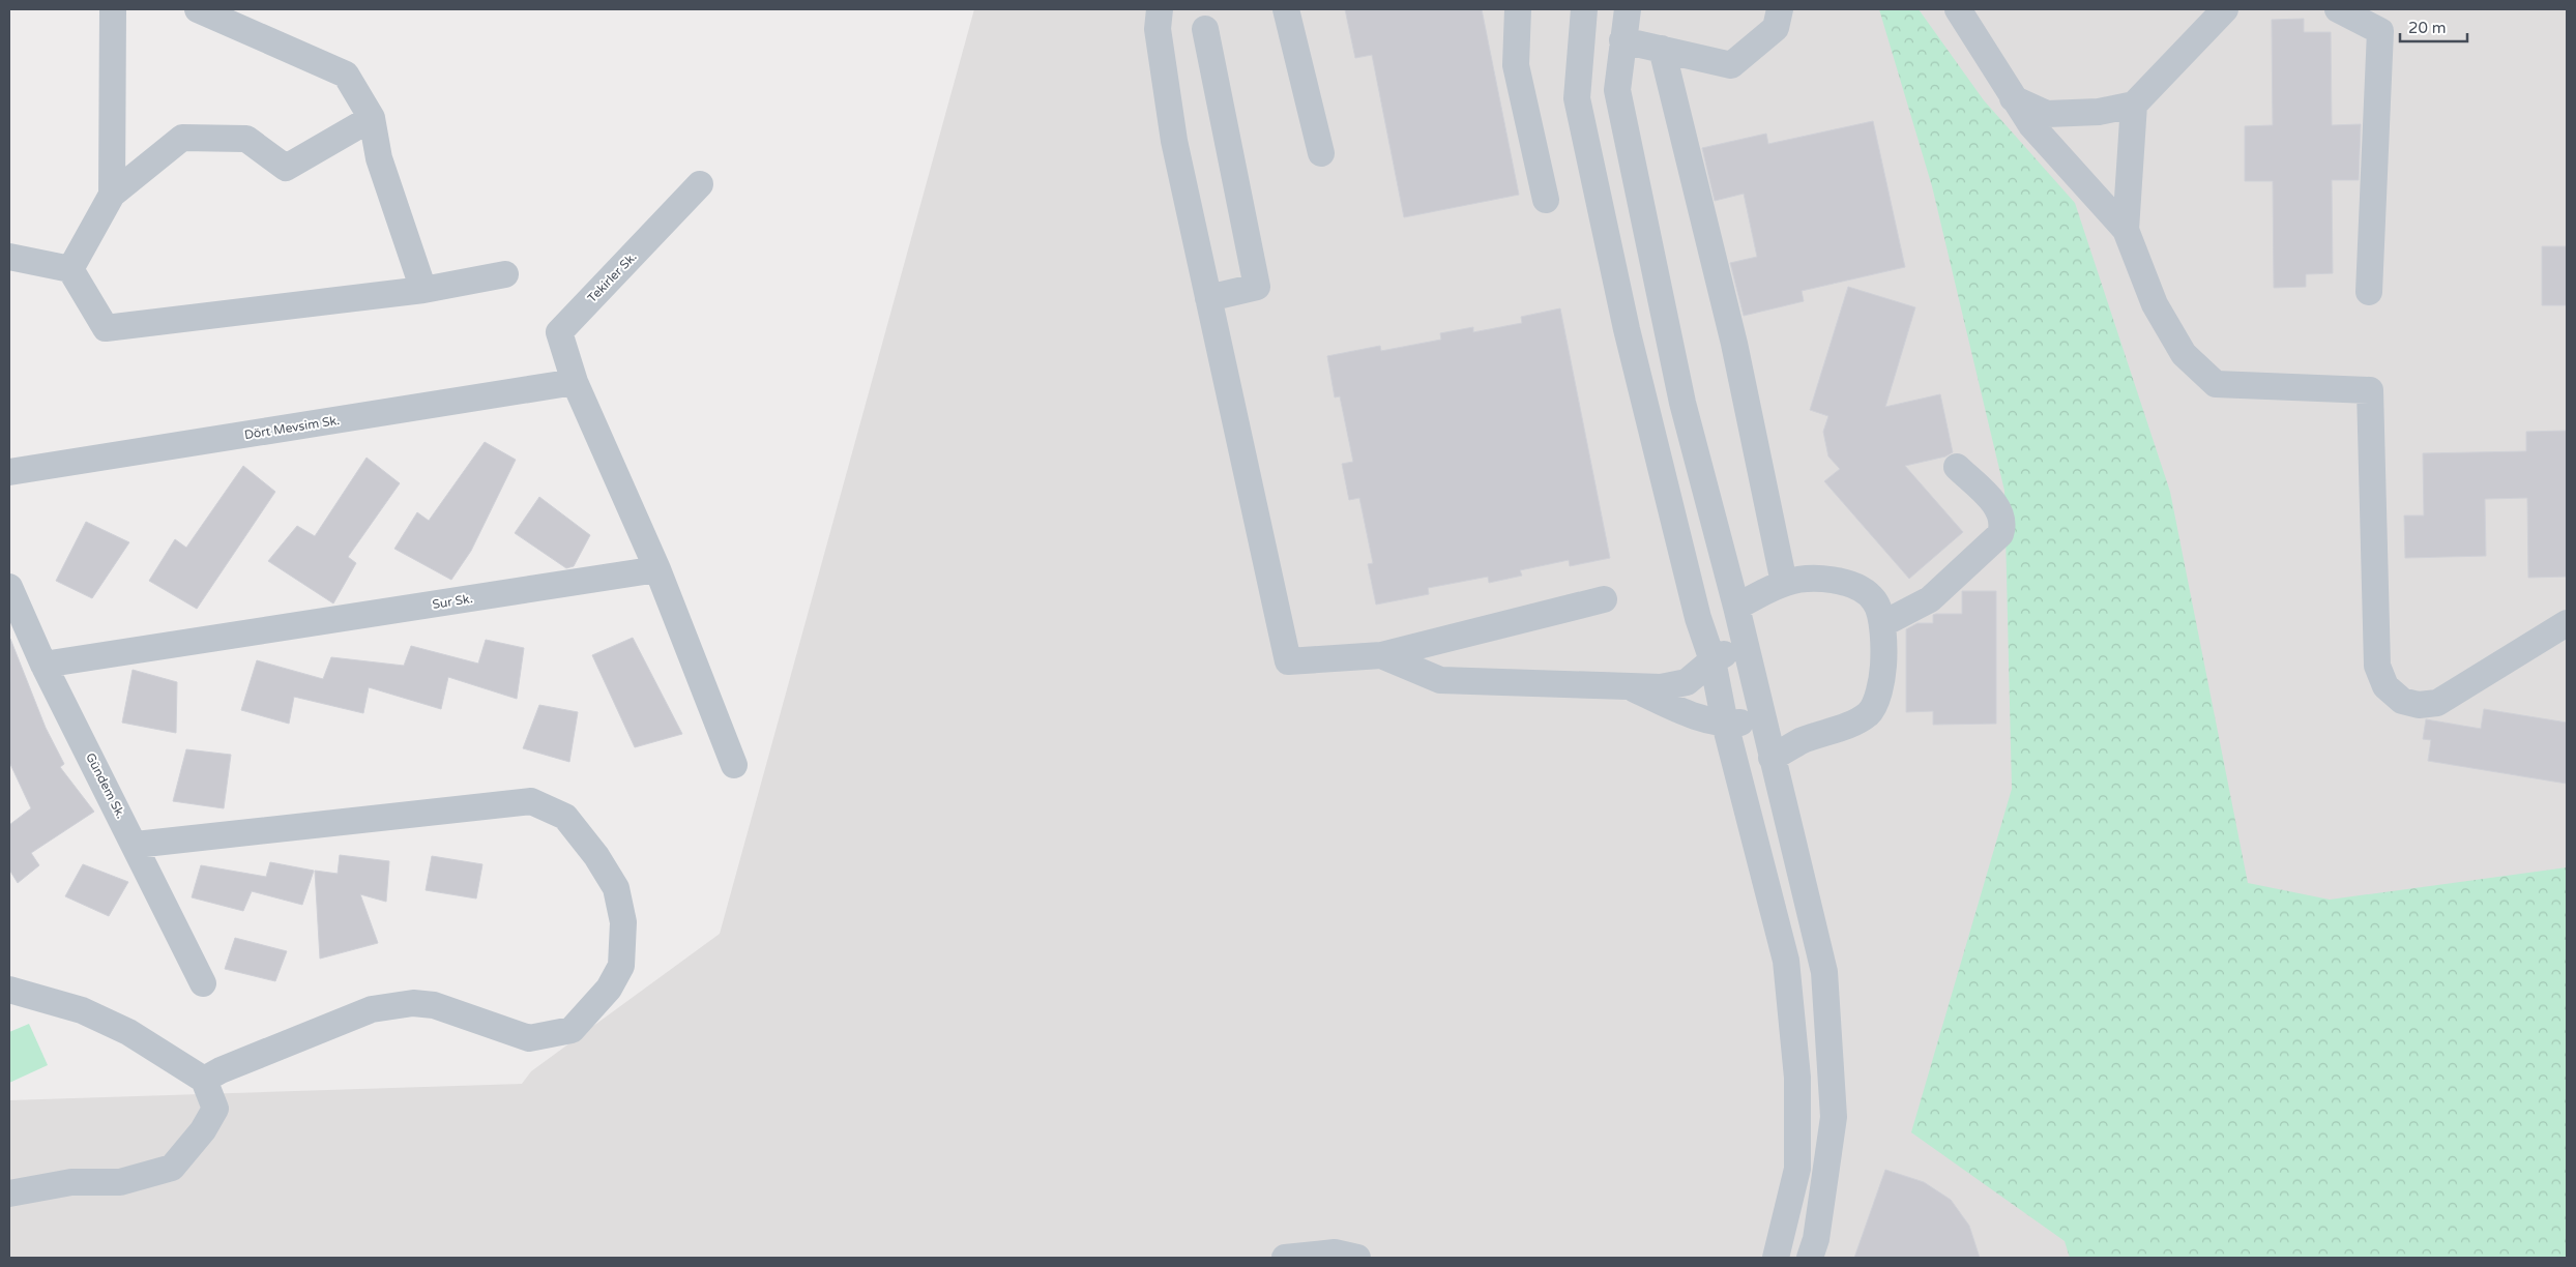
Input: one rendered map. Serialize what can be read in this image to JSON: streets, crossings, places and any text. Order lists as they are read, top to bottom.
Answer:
{
  "streets": {
    "street": [
      "Tekirler Sk.",
      "Dört Mevsim Sk.",
      "Sur Sk.",
      "Gündem Sk."
    ]
  },
  "crossings": [
    ["Tekirler Sk.", "Dört Mevsim Sk."],
    ["Sur Sk.", "Gündem Sk."]
  ],
  "scale_bar": "20 m"
}
